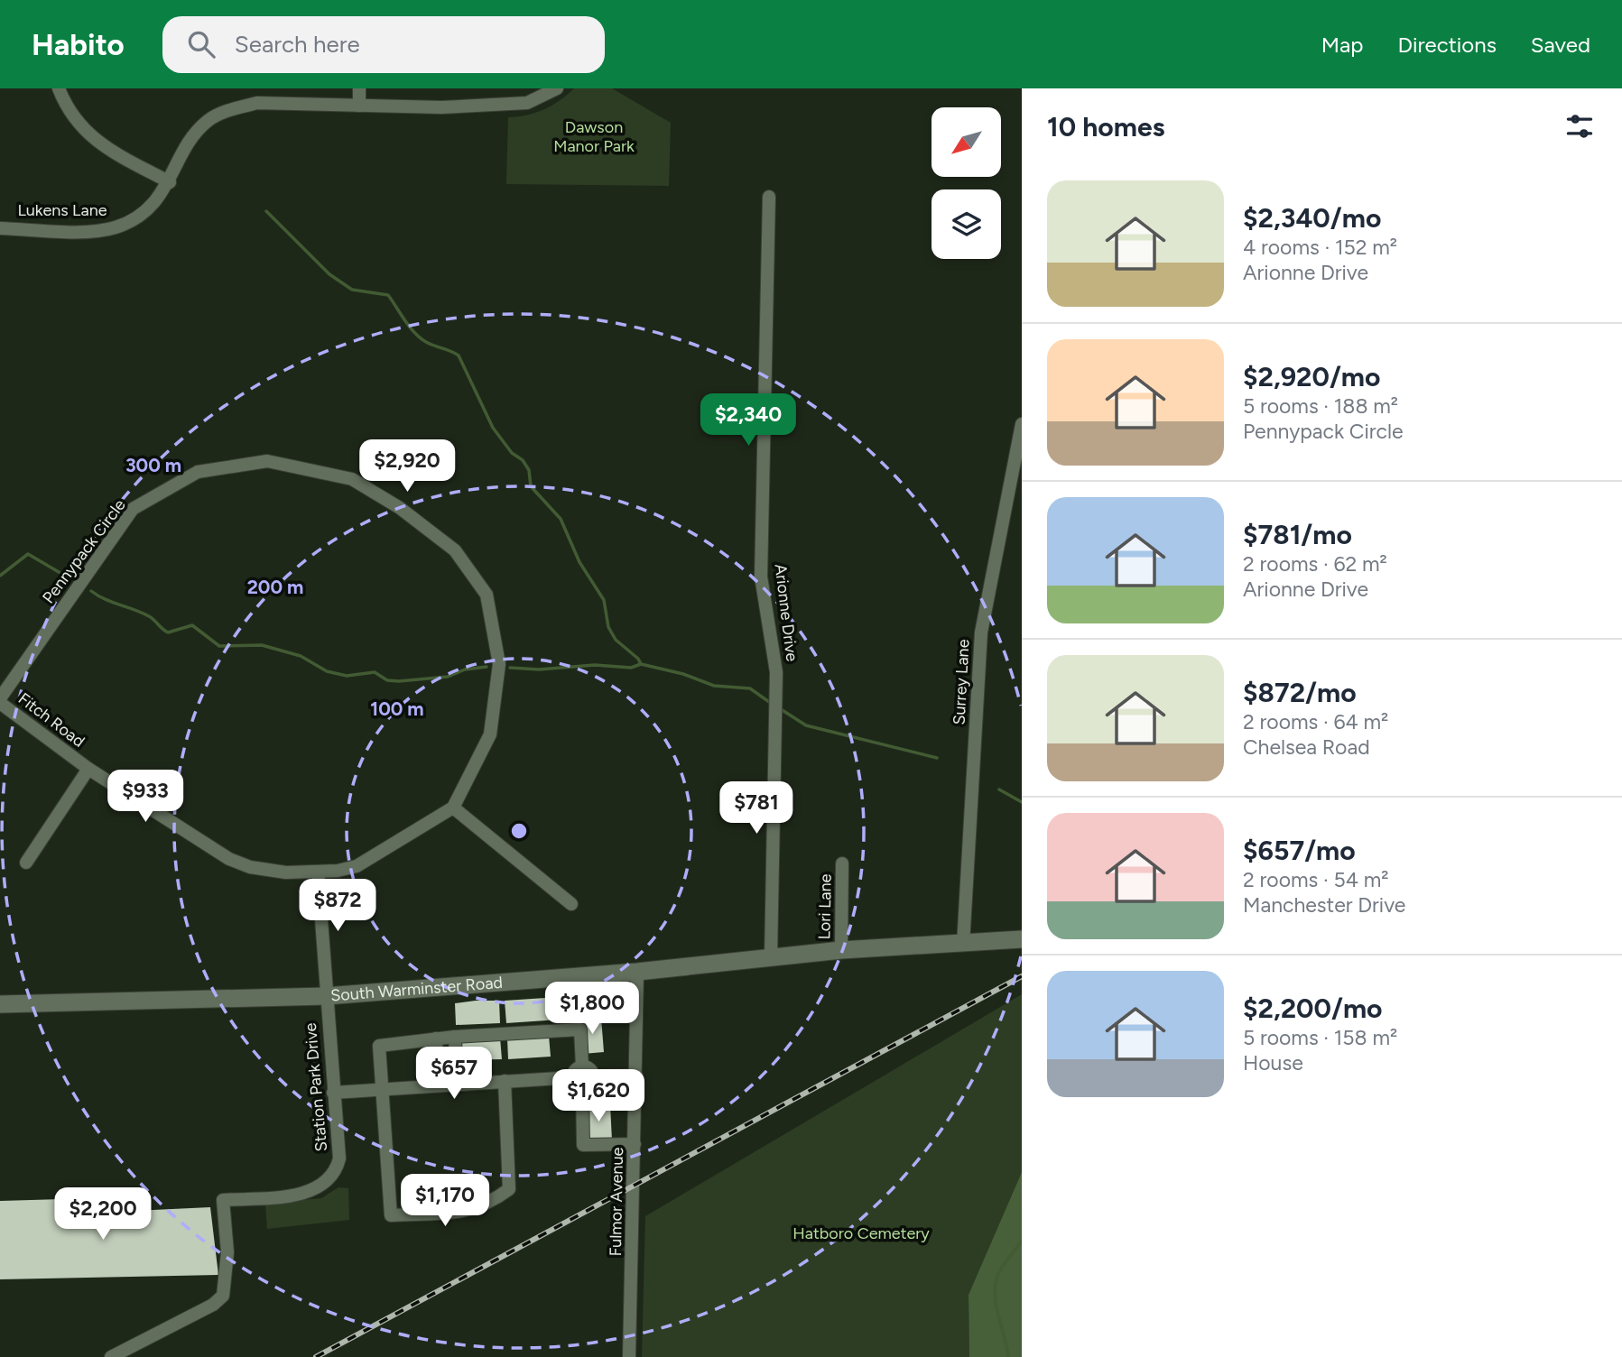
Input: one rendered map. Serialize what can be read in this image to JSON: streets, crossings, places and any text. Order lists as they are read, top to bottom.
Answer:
{
  "streets": {
    "street": [
      "Lukens Lane",
      "Pennypack Circle",
      "Arionne Drive",
      "Surrey Lane",
      "Fitch Road",
      "Lori Lane",
      "South Warminster Road",
      "Station Park Drive",
      "Fulmor Avenue"
    ]
  },
  "crossings": [
    ["Pennypack Circle", "Fitch Road"],
    ["Arionne Drive", "South Warminster Road"],
    ["Surrey Lane", "South Warminster Road"],
    ["Fitch Road", "Station Park Drive"],
    ["Lori Lane", "South Warminster Road"],
    ["South Warminster Road", "Station Park Drive"],
    ["South Warminster Road", "Fulmor Avenue"]
  ],
  "parks": ["Dawson Manor Park", "Hatboro Cemetery"],
  "north": "bottom left",
  "page": {
    "header": "Habito",
    "search": "Search here",
    "nav": ["Map", "Directions", "Saved"],
    "heading": "10 homes",
    "list": [
      {
        "name": "$2,340/mo",
        "note": "4 rooms · 152 m² · Arionne Drive"
      },
      {
        "name": "$2,920/mo",
        "note": "5 rooms · 188 m² · Pennypack Circle"
      },
      {
        "name": "$781/mo",
        "note": "2 rooms · 62 m² · Arionne Drive"
      },
      {
        "name": "$872/mo",
        "note": "2 rooms · 64 m² · Chelsea Road"
      },
      {
        "name": "$657/mo",
        "note": "2 rooms · 54 m² · Manchester Drive"
      },
      {
        "name": "$2,200/mo",
        "note": "5 rooms · 158 m² · House"
      }
    ],
    "price": [
      "$2,340",
      "$2,920",
      "$933",
      "$781",
      "$872",
      "$1,800",
      "$657",
      "$1,620",
      "$1,170",
      "$2,200"
    ]
  },
  "rings": ["300 m", "200 m", "100 m"]
}
